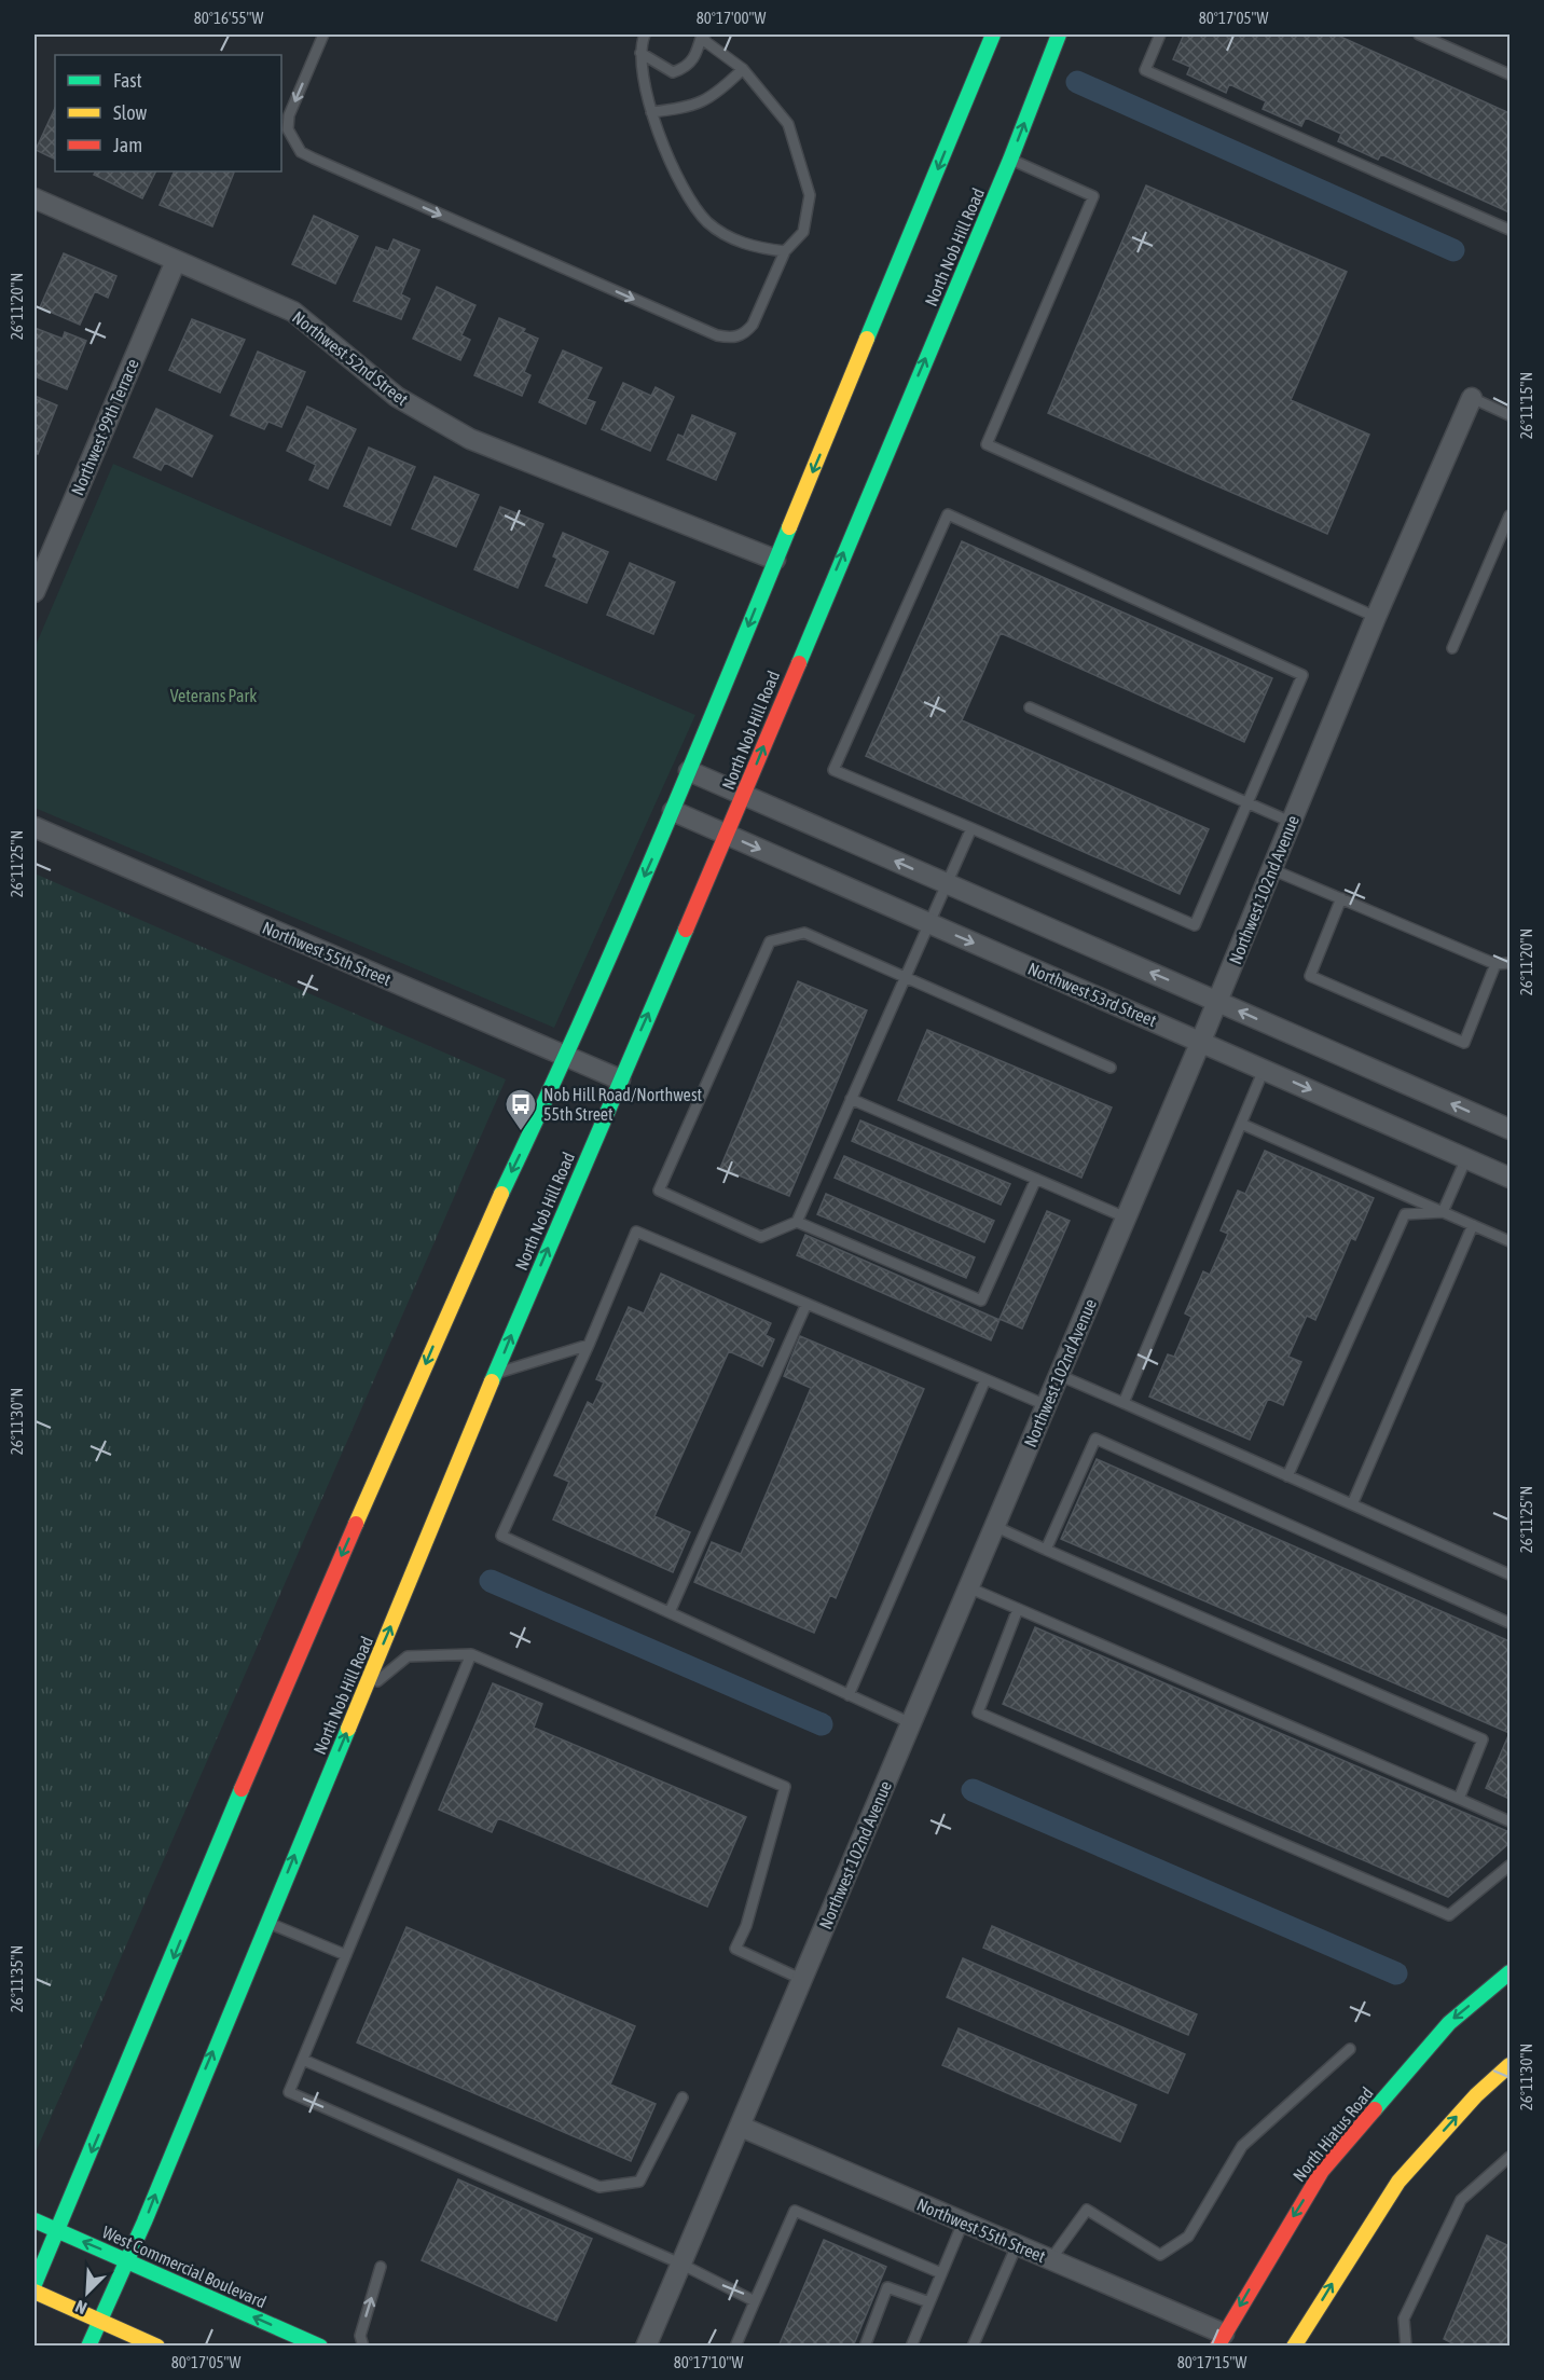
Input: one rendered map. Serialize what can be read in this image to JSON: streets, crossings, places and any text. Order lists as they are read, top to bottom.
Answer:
{
  "streets": {
    "main road": ["North Nob Hill Road", "North Hiatus Road", "West Commercial Boulevard"],
    "street": [
      "Northwest 52nd Street",
      "Northwest 99th Terrace",
      "Northwest 102nd Avenue",
      "Northwest 55th Street",
      "Northwest 53rd Street"
    ]
  },
  "crossings": [
    ["North Nob Hill Road", "Northwest 55th Street"],
    ["North Nob Hill Road", "Northwest 53rd Street"],
    ["North Nob Hill Road", "West Commercial Boulevard"],
    ["Northwest 52nd Street", "Northwest 99th Terrace"],
    ["Northwest 102nd Avenue", "Northwest 55th Street"],
    ["Northwest 102nd Avenue", "Northwest 53rd Street"],
    ["Northwest 55th Street", "North Hiatus Road"]
  ],
  "parks": ["Veterans Park"],
  "places": {
    "bus stop": ["Nob Hill Road/Northwest 55th Street"]
  },
  "legend": ["Fast", "Slow", "Jam"],
  "north": "bottom left",
  "coordinates": [
    "80°16'55\"W",
    "80°17'00\"W",
    "80°17'05\"W",
    "26°11'20\"N",
    "26°11'15\"N",
    "26°11'25\"N",
    "26°11'30\"N",
    "26°11'35\"N",
    "80°17'10\"W",
    "80°17'15\"W"
  ]
}
